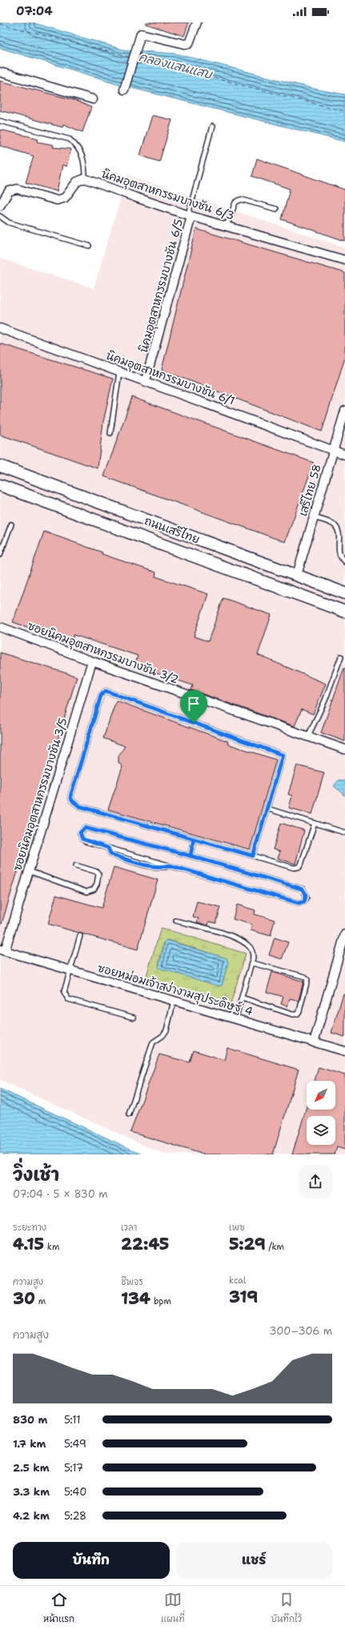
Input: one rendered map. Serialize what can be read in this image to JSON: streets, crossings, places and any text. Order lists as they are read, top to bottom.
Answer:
{
  "streets": {
    "main road": ["ถนนเสรีไทย"],
    "street": [
      "นิคมอุตสาหกรรมบางชัน 6/3",
      "นิคมอุตสาหกรรมบางชัน 6/5",
      "นิคมอุตสาหกรรมบางชัน 6/1",
      "เสรีไทย 58",
      "ซอยนิคมอุตสาหกรรมบางชัน 3/2",
      "ซอยนิคมอุตสาหกรรมบางชัน 3/5",
      "ซอยหม่อมเจ้าสง่างามสุประดิษฐ์ 4"
    ]
  },
  "crossings": [
    ["นิคมอุตสาหกรรมบางชัน 6/3", "นิคมอุตสาหกรรมบางชัน 6/5"],
    ["นิคมอุตสาหกรรมบางชัน 6/5", "นิคมอุตสาหกรรมบางชัน 6/1"],
    ["นิคมอุตสาหกรรมบางชัน 6/1", "เสรีไทย 58"],
    ["เสรีไทย 58", "ถนนเสรีไทย"],
    ["ซอยนิคมอุตสาหกรรมบางชัน 3/2", "ซอยนิคมอุตสาหกรรมบางชัน 3/5"],
    ["ซอยนิคมอุตสาหกรรมบางชัน 3/5", "ซอยหม่อมเจ้าสง่างามสุประดิษฐ์ 4"]
  ],
  "water": ["คลองแสนแสบ"],
  "north": "bottom left",
  "page": {
    "status": "07:04",
    "heading": ["วิ่งเช้า", "07:04 · 5 × 830 m"],
    "stats": [
      ["ระยะทาง", "4.15 km"],
      ["เวลา", "22:45"],
      ["เพซ", "5:29 /km"],
      ["ความสูง", "30 m"],
      ["ชีพจร", "134 bpm"],
      ["kcal", "319"]
    ],
    "chart": ["ความสูง", "300–306 m"],
    "list": [
      {
        "name": "830 m",
        "note": "5:11"
      },
      {
        "name": "1.7 km",
        "note": "5:49"
      },
      {
        "name": "2.5 km",
        "note": "5:17"
      },
      {
        "name": "3.3 km",
        "note": "5:40"
      },
      {
        "name": "4.2 km",
        "note": "5:28"
      }
    ],
    "buttons": ["บันทึก", "แชร์"],
    "tabs": ["หน้าแรก", "แผนที่", "บันทึกไว้"]
  }
}
